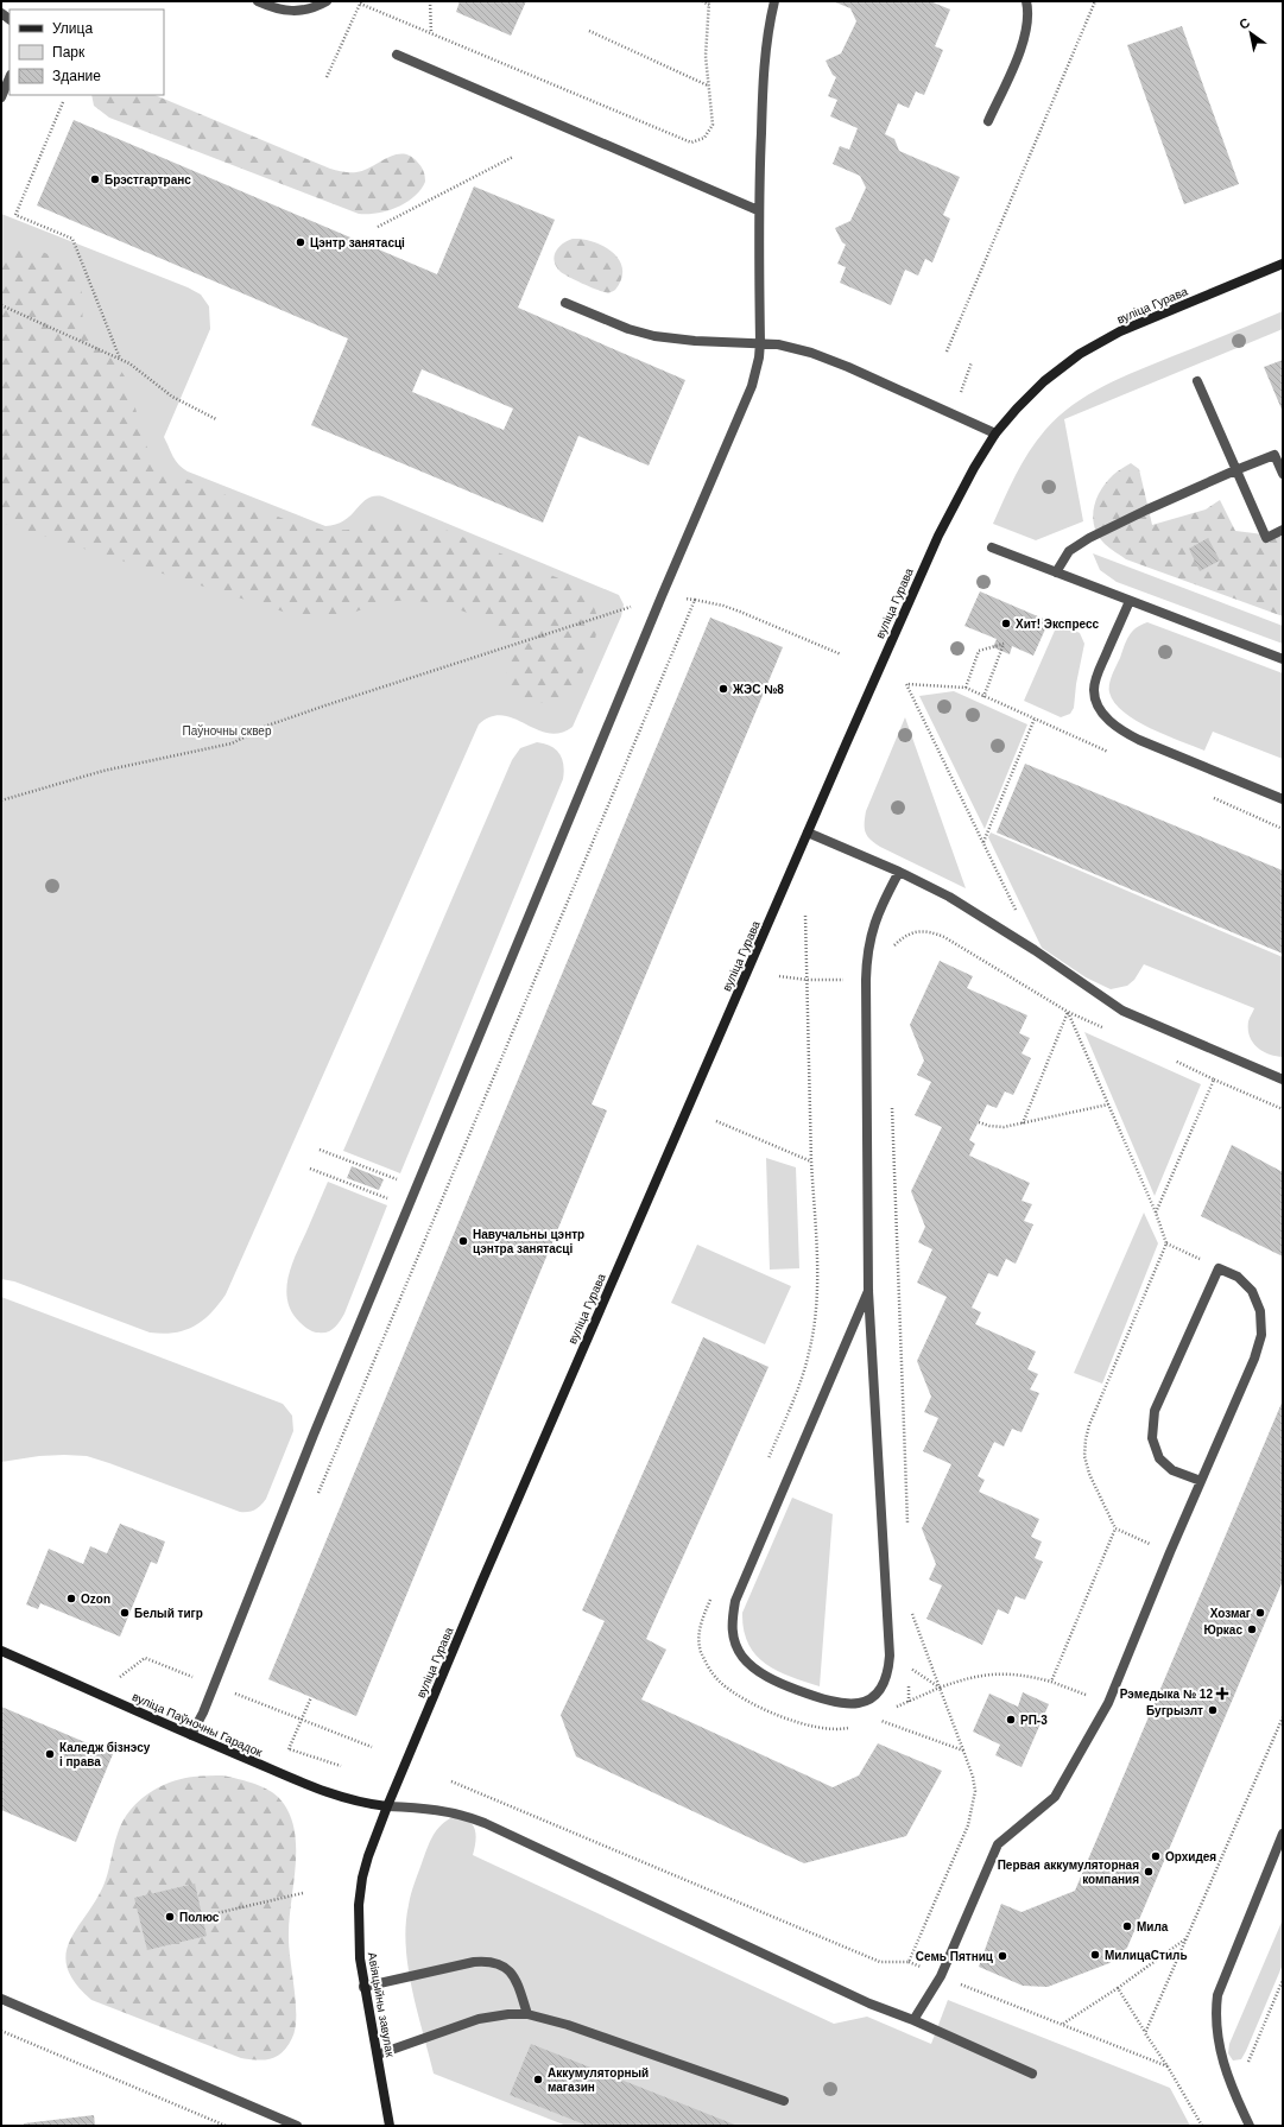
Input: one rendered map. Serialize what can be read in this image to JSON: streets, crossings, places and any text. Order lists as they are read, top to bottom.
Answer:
{
  "streets": {
    "street": ["вуліца Гурава", "вуліца Паўночны Гарадок", "Авіяцыйны завулак"]
  },
  "crossings": [
    ["вуліца Гурава", "вуліца Паўночны Гарадок"],
    ["вуліца Гурава", "Авіяцыйны завулак"],
    ["вуліца Паўночны Гарадок", "Авіяцыйны завулак"]
  ],
  "parks": ["Паўночны сквер"],
  "places": {
    "other": [
      "Брэстгартранс",
      "Цэнтр занятасці",
      "Хит! Экспресс",
      "ЖЭС №8",
      "Навучальны цэнтр цэнтра занятасці",
      "Ozon",
      "Белый тигр",
      "Хозмаг",
      "Юркас",
      "Бугрыэлт",
      "РП-3",
      "Каледж бізнэсу і права",
      "Орхидея",
      "Первая аккумуляторная компания",
      "Полюс",
      "Мила",
      "МилицаСтиль",
      "Семь Пятниц",
      "Аккумуляторный магазин"
    ],
    "health": ["Рэмедыка № 12"]
  },
  "legend": ["Улица", "Парк", "Здание"],
  "north": "top left"
}
